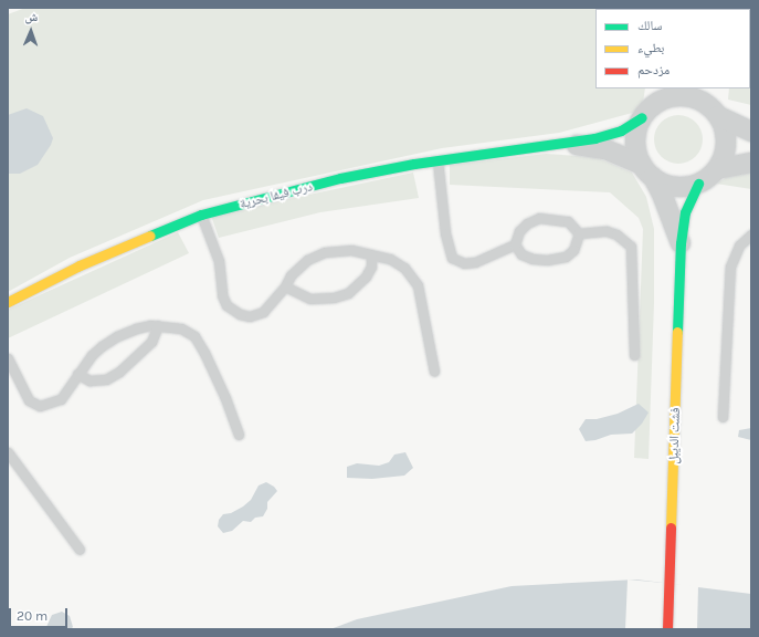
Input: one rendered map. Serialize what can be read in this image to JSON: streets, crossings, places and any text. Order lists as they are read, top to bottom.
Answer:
{
  "streets": {
    "street": ["درب فيفا بحرية", "فشت الديبل"]
  },
  "crossings": [
    ["درب فيفا بحرية", "فشت الديبل"]
  ],
  "legend": ["سالك", "بطيء", "مزدحم"],
  "scale_bar": "20 m",
  "north": "top"
}
